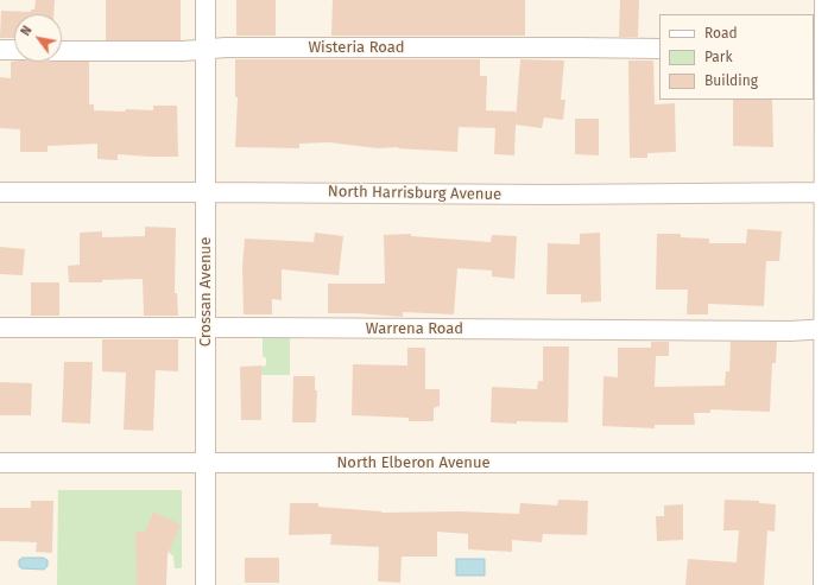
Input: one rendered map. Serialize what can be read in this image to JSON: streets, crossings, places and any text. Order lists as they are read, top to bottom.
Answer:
{
  "streets": {
    "street": [
      "Wisteria Road",
      "North Harrisburg Avenue",
      "Crossan Avenue",
      "Warrena Road",
      "North Elberon Avenue"
    ]
  },
  "crossings": [
    ["Wisteria Road", "Crossan Avenue"],
    ["North Harrisburg Avenue", "Crossan Avenue"],
    ["Crossan Avenue", "Warrena Road"],
    ["Crossan Avenue", "North Elberon Avenue"]
  ],
  "legend": ["Road", "Park", "Building"],
  "north": "top left"
}
